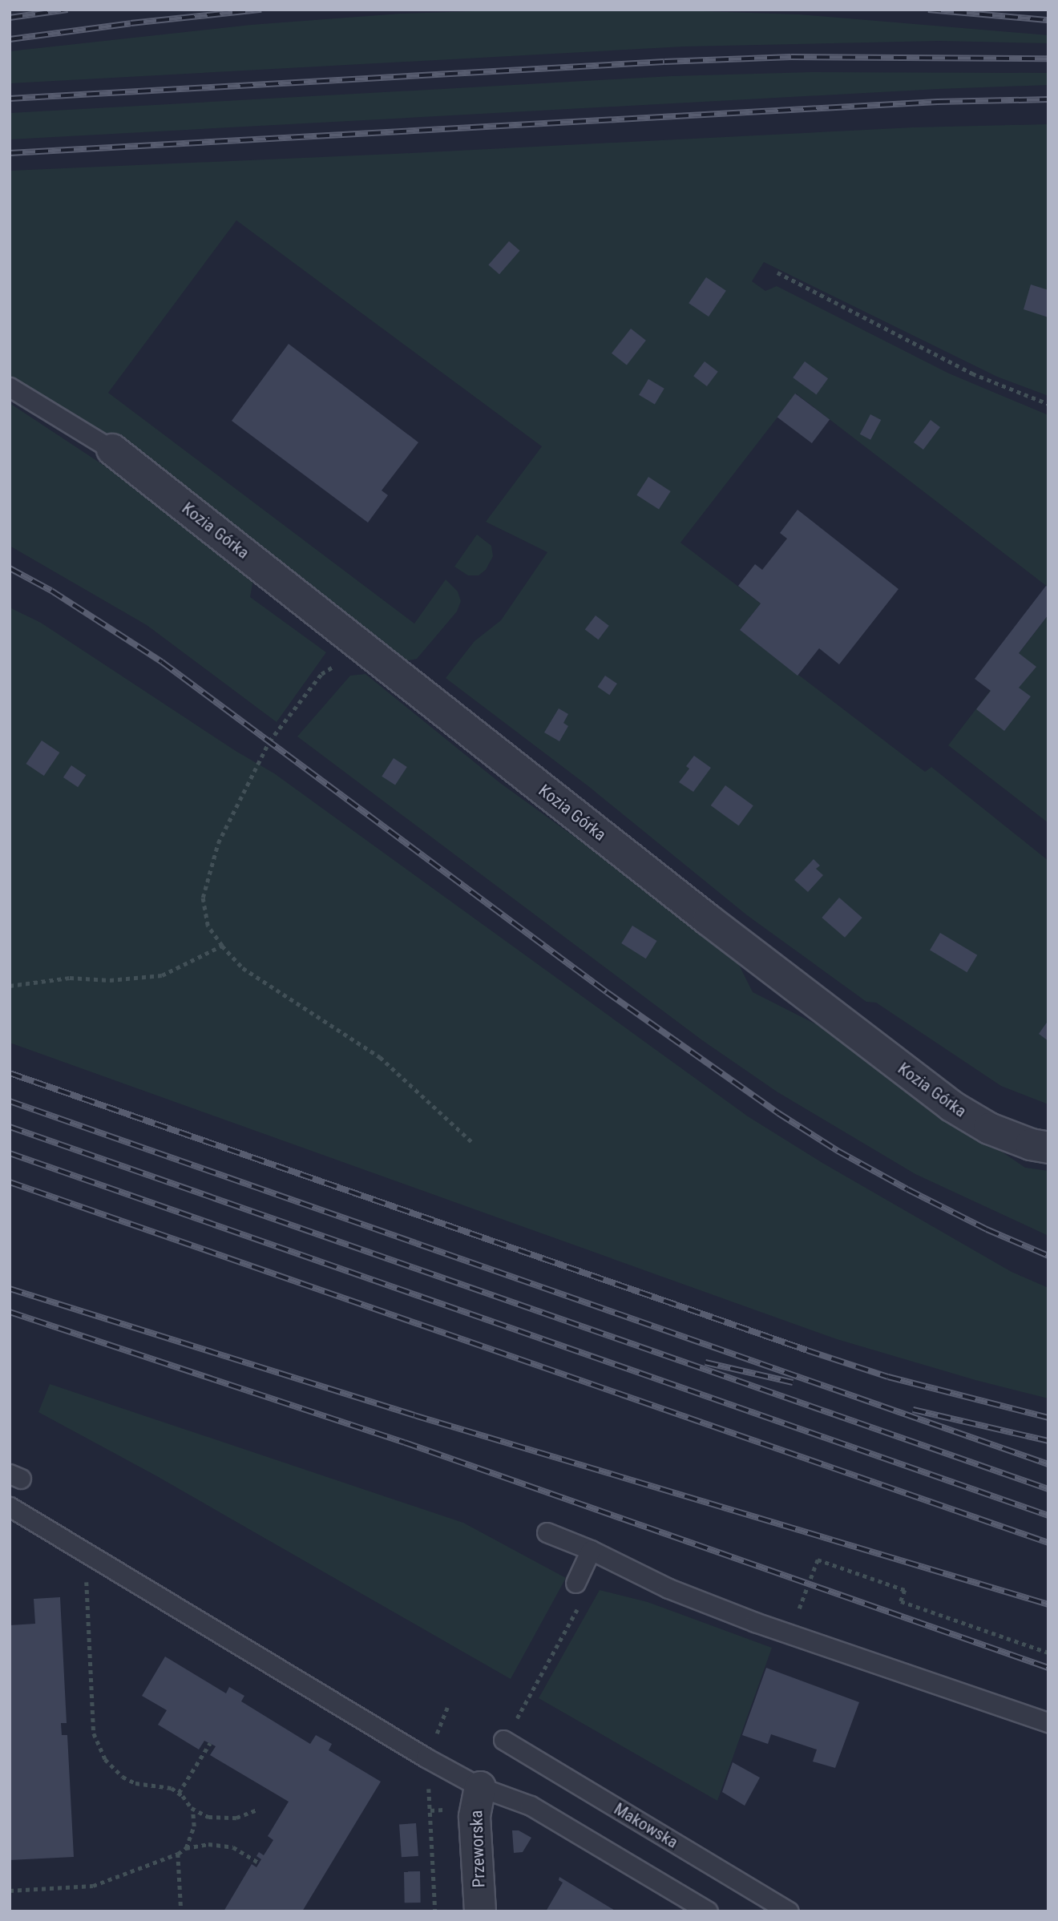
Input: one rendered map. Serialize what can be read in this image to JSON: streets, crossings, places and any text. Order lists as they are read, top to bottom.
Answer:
{
  "streets": {
    "street": ["Kozia Górka", "Przeworska"],
    "lane": ["Makowska"]
  }
}
